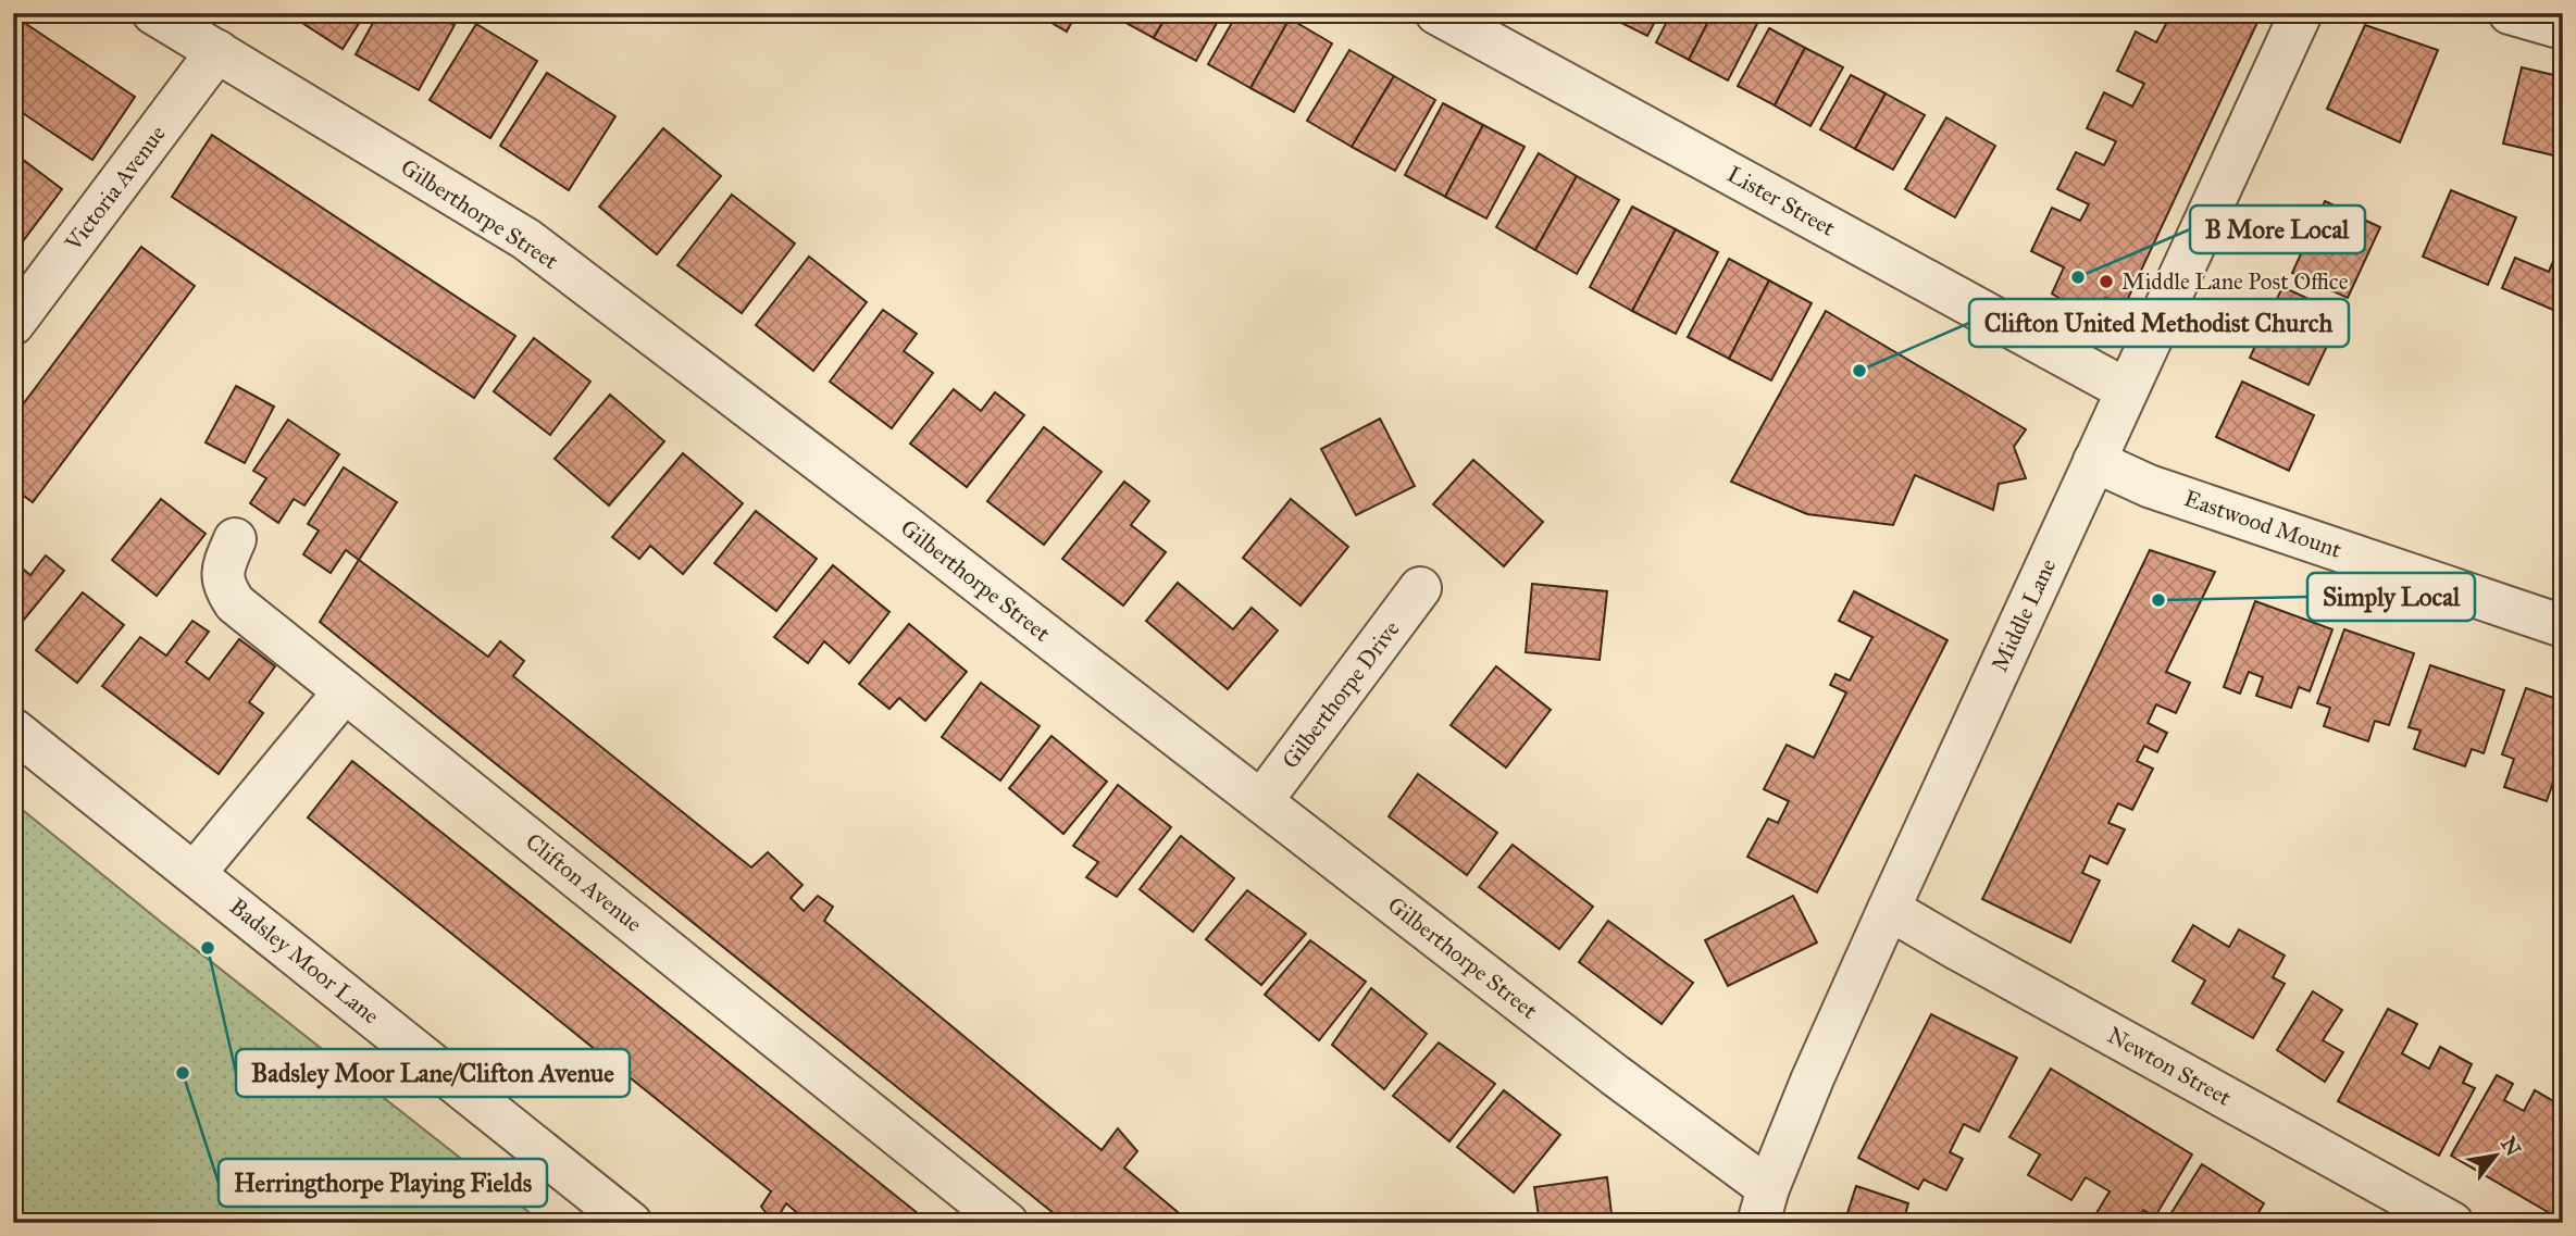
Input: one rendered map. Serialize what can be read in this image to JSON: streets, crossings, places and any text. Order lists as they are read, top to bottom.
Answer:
{
  "streets": {
    "street": [
      "Victoria Avenue",
      "Lister Street",
      "Gilberthorpe Street",
      "Eastwood Mount",
      "Middle Lane",
      "Gilberthorpe Drive",
      "Clifton Avenue",
      "Badsley Moor Lane",
      "Newton Street"
    ]
  },
  "crossings": [
    ["Victoria Avenue", "Gilberthorpe Street"],
    ["Lister Street", "Middle Lane"],
    ["Gilberthorpe Street", "Middle Lane"],
    ["Gilberthorpe Street", "Gilberthorpe Drive"],
    ["Eastwood Mount", "Middle Lane"],
    ["Middle Lane", "Newton Street"]
  ],
  "places": [
    "B More Local",
    "Middle Lane Post Office",
    "Clifton United Methodist Church",
    "Simply Local",
    "Badsley Moor Lane/Clifton Avenue",
    "Herringthorpe Playing Fields"
  ],
  "north": "top right"
}
